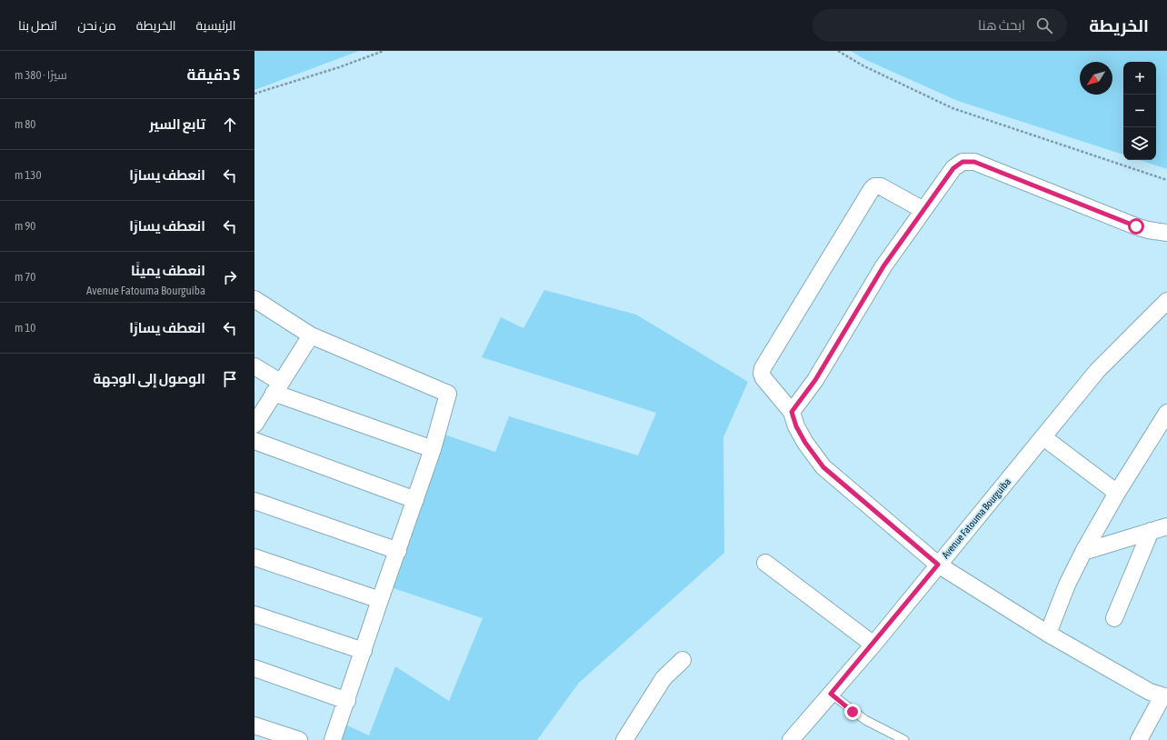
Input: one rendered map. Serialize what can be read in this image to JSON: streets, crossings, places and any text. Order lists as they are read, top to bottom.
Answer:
{
  "streets": {
    "street": ["Avenue Fatouma Bourguiba"]
  },
  "north": "bottom left",
  "page": {
    "header": "الخريطة",
    "search": "ابحث هنا",
    "nav": [
      "الرئيسية",
      "الخريطة",
      "من نحن",
      "اتصل بنا"
    ],
    "heading": ["5 دقيقة", "سيرًا · 380 m"],
    "map_buttons": ["+", "−"],
    "list": [
      ["تابع السير", "80 m"],
      ["انعطف يسارًا", "130 m"],
      ["انعطف يسارًا", "90 m"],
      ["انعطف يمينًا", "Avenue Fatouma Bourguiba", "70 m"],
      ["انعطف يسارًا", "10 m"],
      "الوصول إلى الوجهة"
    ]
  }
}
